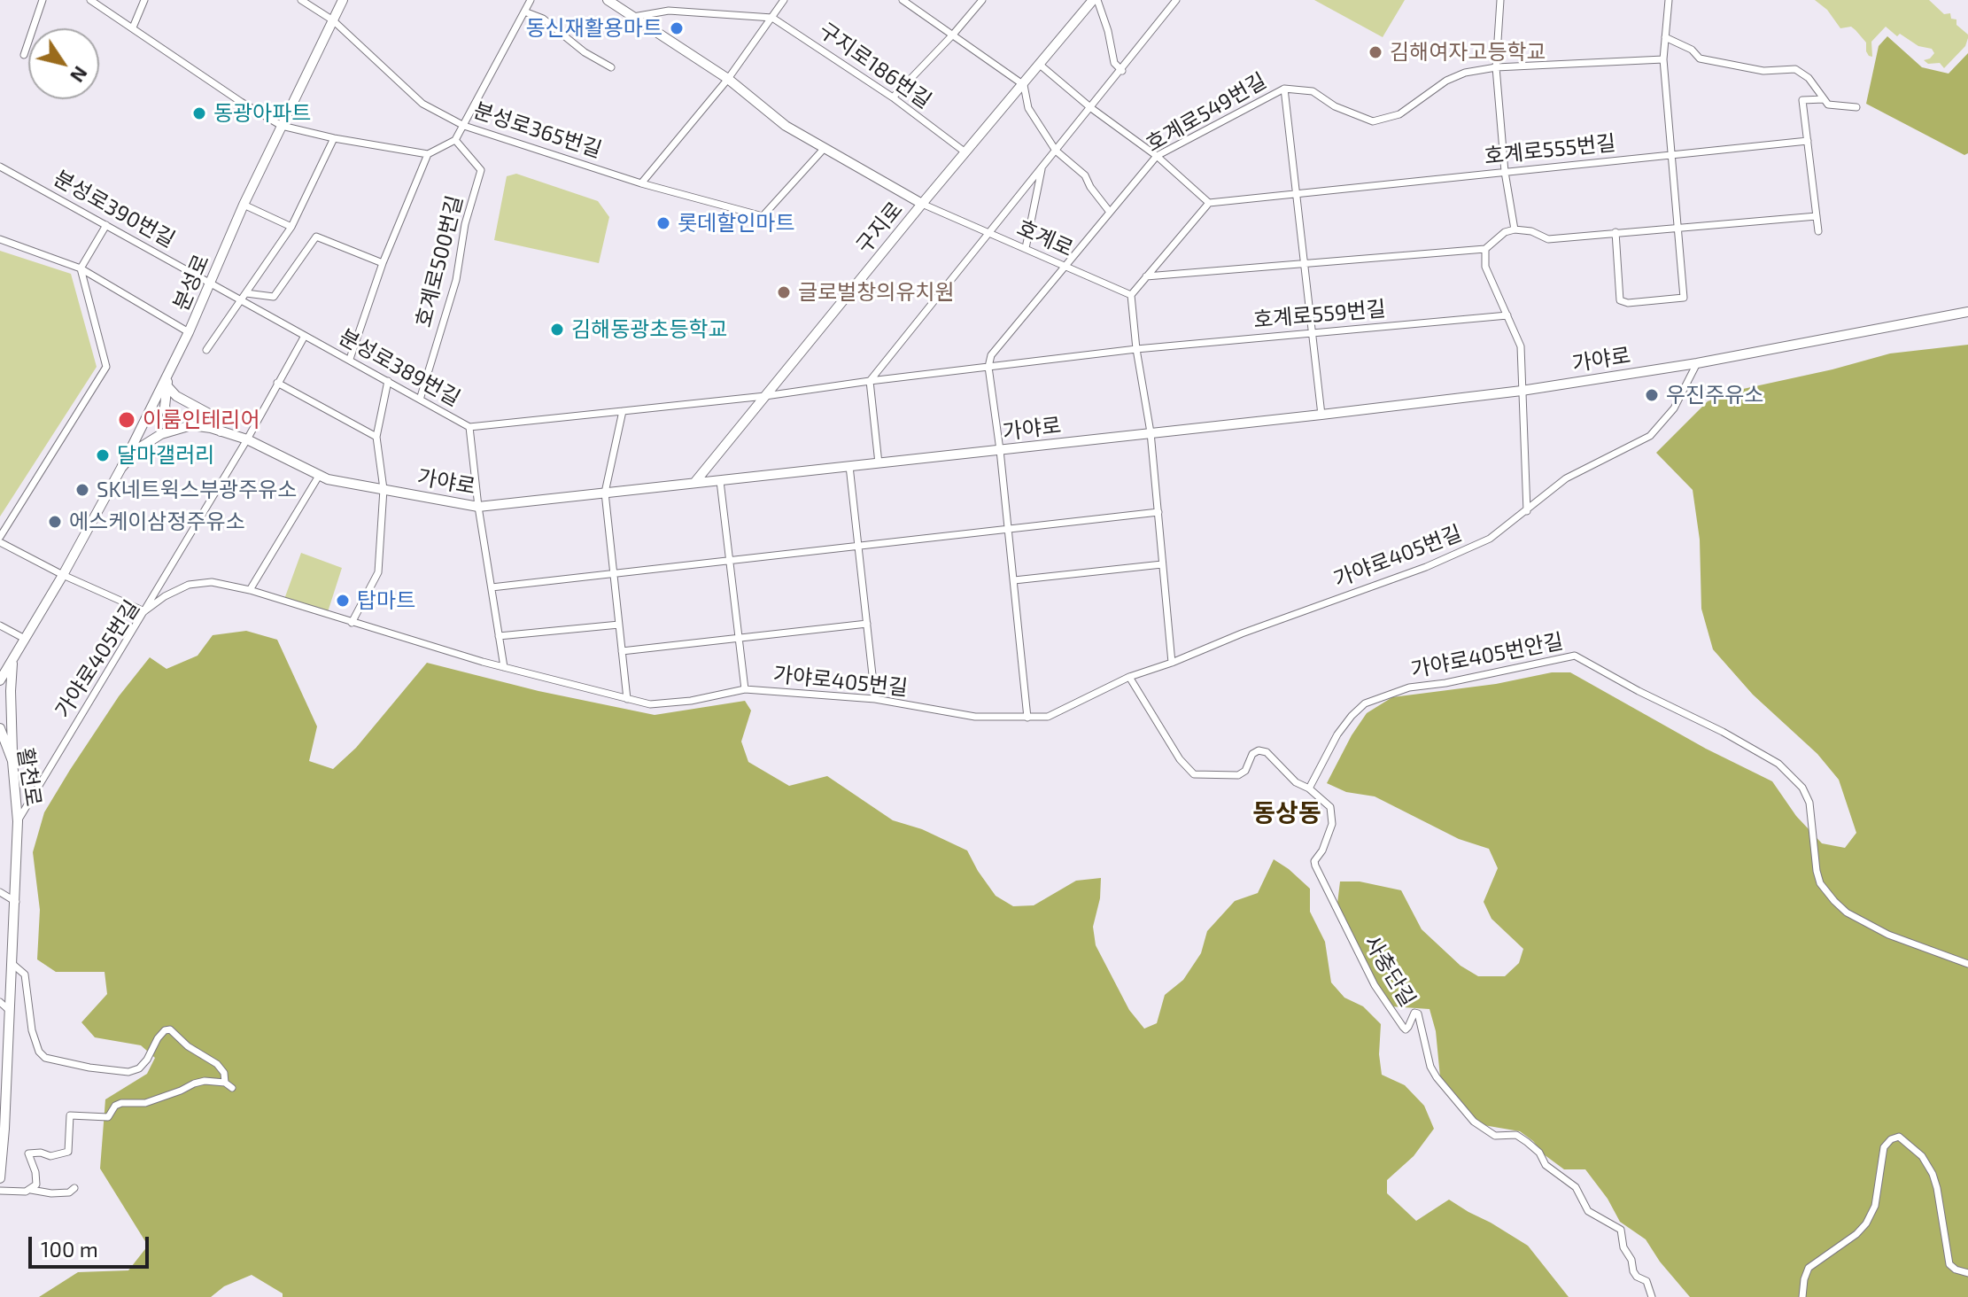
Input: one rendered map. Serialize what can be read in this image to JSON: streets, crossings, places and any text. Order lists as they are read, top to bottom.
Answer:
{
  "streets": {
    "main road": [
      "구지로",
      "호계로",
      "분성로",
      "가야로",
      "활천로"
    ],
    "street": [
      "구지로186번길",
      "호계로549번길",
      "분성로365번길",
      "호계로555번길",
      "분성로390번길",
      "호계로500번길",
      "호계로559번길",
      "분성로389번길",
      "가야로405번길",
      "가야로405번안길",
      "사충단길"
    ]
  },
  "crossings": [
    ["구지로186번길", "구지로"],
    ["구지로186번길", "호계로"],
    ["호계로549번길", "호계로555번길"],
    ["호계로549번길", "호계로"],
    ["호계로549번길", "호계로559번길"],
    ["분성로365번길", "호계로"],
    ["분성로365번길", "분성로"],
    ["분성로390번길", "분성로"],
    ["분성로390번길", "분성로389번길"],
    ["구지로", "호계로"],
    ["구지로", "호계로559번길"],
    ["구지로", "가야로"],
    ["호계로500번길", "분성로389번길"],
    ["분성로", "가야로"],
    ["분성로", "분성로389번길"],
    ["가야로", "분성로389번길"],
    ["가야로", "가야로405번길"],
    ["분성로389번길", "가야로405번길"],
    ["가야로405번길", "활천로"],
    ["가야로405번안길", "사충단길"]
  ],
  "districts": ["동상동"],
  "places": [
    "동신재활용마트",
    "김해여자고등학교",
    "동광아파트",
    "롯데할인마트",
    "글로벌창의유치원",
    "김해동광초등학교",
    "우진주유소",
    "이룸인테리어",
    "달마갤러리",
    "SK네트윅스부광주유소",
    "에스케이삼정주유소",
    "탑마트"
  ],
  "scale_bar": "100 m",
  "north": "bottom right"
}
